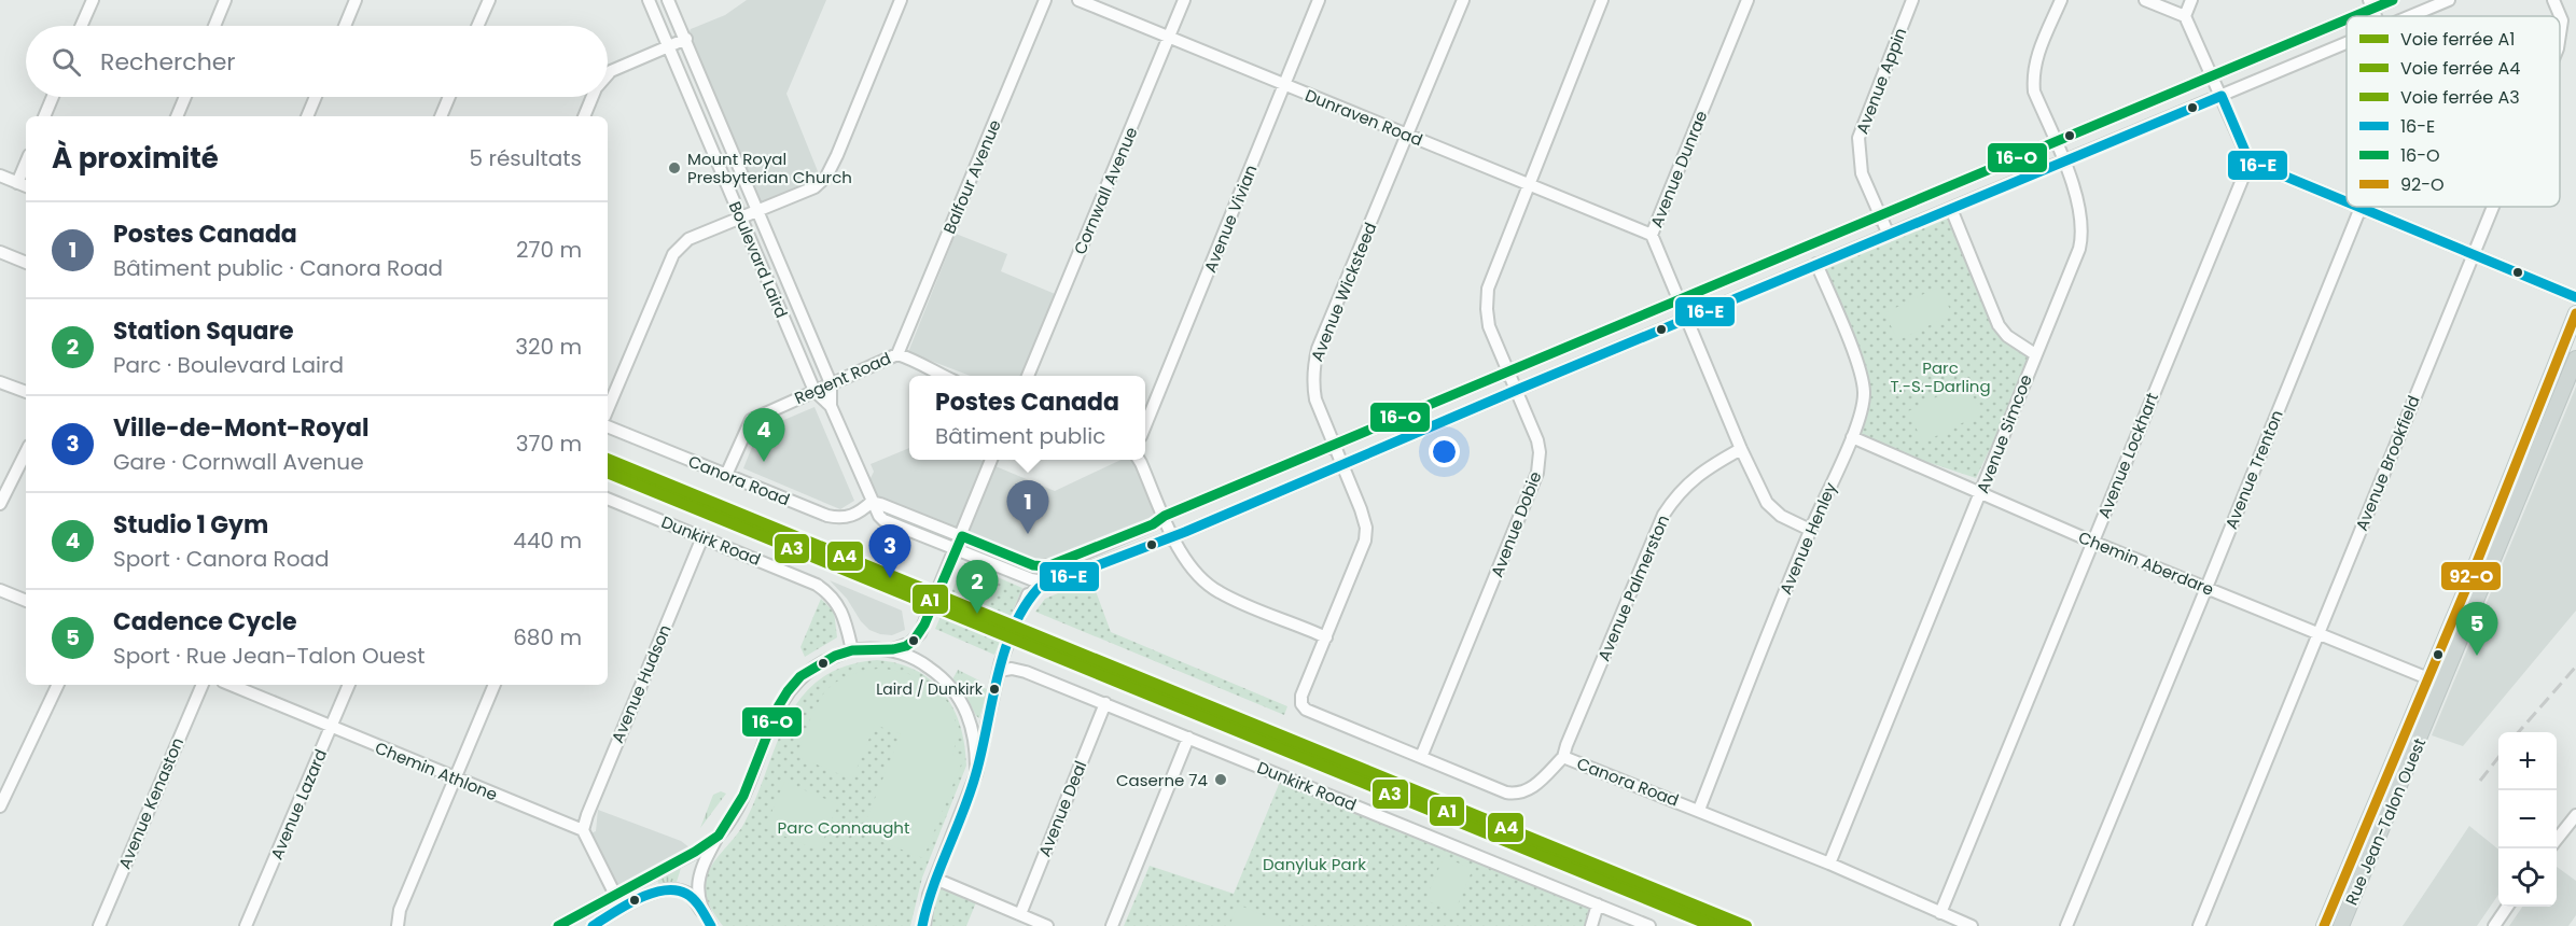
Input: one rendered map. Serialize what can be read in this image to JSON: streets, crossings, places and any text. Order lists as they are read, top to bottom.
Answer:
{
  "streets": {
    "main road": ["Rue Jean-Talon Ouest"],
    "street": [
      "Avenue Appin",
      "Dunraven Road",
      "Avenue Dunrae",
      "Balfour Avenue",
      "Cornwall Avenue",
      "Avenue Vivian",
      "Boulevard Laird",
      "Avenue Wicksteed",
      "Regent Road",
      "Avenue Simcoe",
      "Avenue Lockhart",
      "Avenue Brookfield",
      "Avenue Trenton",
      "Canora Road",
      "Avenue Dobie",
      "Avenue Henley",
      "Dunkirk Road",
      "Chemin Aberdare",
      "Avenue Palmerston",
      "Avenue Hudson",
      "Chemin Athlone",
      "Avenue Kenaston",
      "Avenue Lazard",
      "Avenue Deal"
    ]
  },
  "crossings": [
    ["Dunraven Road", "Avenue Dunrae"],
    ["Dunraven Road", "Cornwall Avenue"],
    ["Dunraven Road", "Avenue Vivian"],
    ["Dunraven Road", "Avenue Wicksteed"],
    ["Dunraven Road", "Avenue Dobie"],
    ["Avenue Dunrae", "Avenue Henley"],
    ["Avenue Dunrae", "Avenue Palmerston"],
    ["Balfour Avenue", "Regent Road"],
    ["Boulevard Laird", "Regent Road"],
    ["Boulevard Laird", "Canora Road"],
    ["Avenue Wicksteed", "Canora Road"],
    ["Regent Road", "Canora Road"],
    ["Avenue Simcoe", "Canora Road"],
    ["Avenue Simcoe", "Chemin Aberdare"],
    ["Avenue Lockhart", "Canora Road"],
    ["Avenue Lockhart", "Chemin Aberdare"],
    ["Avenue Brookfield", "Chemin Aberdare"],
    ["Avenue Trenton", "Chemin Aberdare"],
    ["Canora Road", "Avenue Dobie"],
    ["Canora Road", "Avenue Henley"],
    ["Canora Road", "Avenue Palmerston"],
    ["Avenue Henley", "Chemin Aberdare"],
    ["Dunkirk Road", "Avenue Hudson"],
    ["Dunkirk Road", "Avenue Deal"],
    ["Chemin Aberdare", "Rue Jean-Talon Ouest"],
    ["Avenue Hudson", "Chemin Athlone"],
    ["Chemin Athlone", "Avenue Lazard"]
  ],
  "parks": ["Parc T.-S.-Darling", "Parc Connaught", "Danyluk Park"],
  "places": ["Mount Royal Presbyterian Church", "Laird / Dunkirk", "Caserne 74"],
  "lines": [
    "transit line 16-O",
    "transit line 16-E",
    "transit line 92-O",
    "rail line A4",
    "rail line A1",
    "rail line A3"
  ],
  "legend": [
    "Voie ferrée A1",
    "Voie ferrée A4",
    "Voie ferrée A3",
    "16-E",
    "16-O",
    "92-O"
  ],
  "page": {
    "search": "Rechercher",
    "heading": ["À proximité", "5 résultats"],
    "list": [
      {
        "mark": "1",
        "name": "Postes Canada",
        "note": "Bâtiment public · Canora Road",
        "value": "270 m"
      },
      {
        "mark": "2",
        "name": "Station Square",
        "note": "Parc · Boulevard Laird",
        "value": "320 m"
      },
      {
        "mark": "3",
        "name": "Ville-de-Mont-Royal",
        "note": "Gare · Cornwall Avenue",
        "value": "370 m"
      },
      {
        "mark": "4",
        "name": "Studio 1 Gym",
        "note": "Sport · Canora Road",
        "value": "440 m"
      },
      {
        "mark": "5",
        "name": "Cadence Cycle",
        "note": "Sport · Rue Jean-Talon Ouest",
        "value": "680 m"
      }
    ],
    "popup": ["Postes Canada", "Bâtiment public"],
    "pins": [
      "4",
      "1",
      "3",
      "2",
      "5"
    ],
    "map_buttons": ["+", "−"]
  }
}
